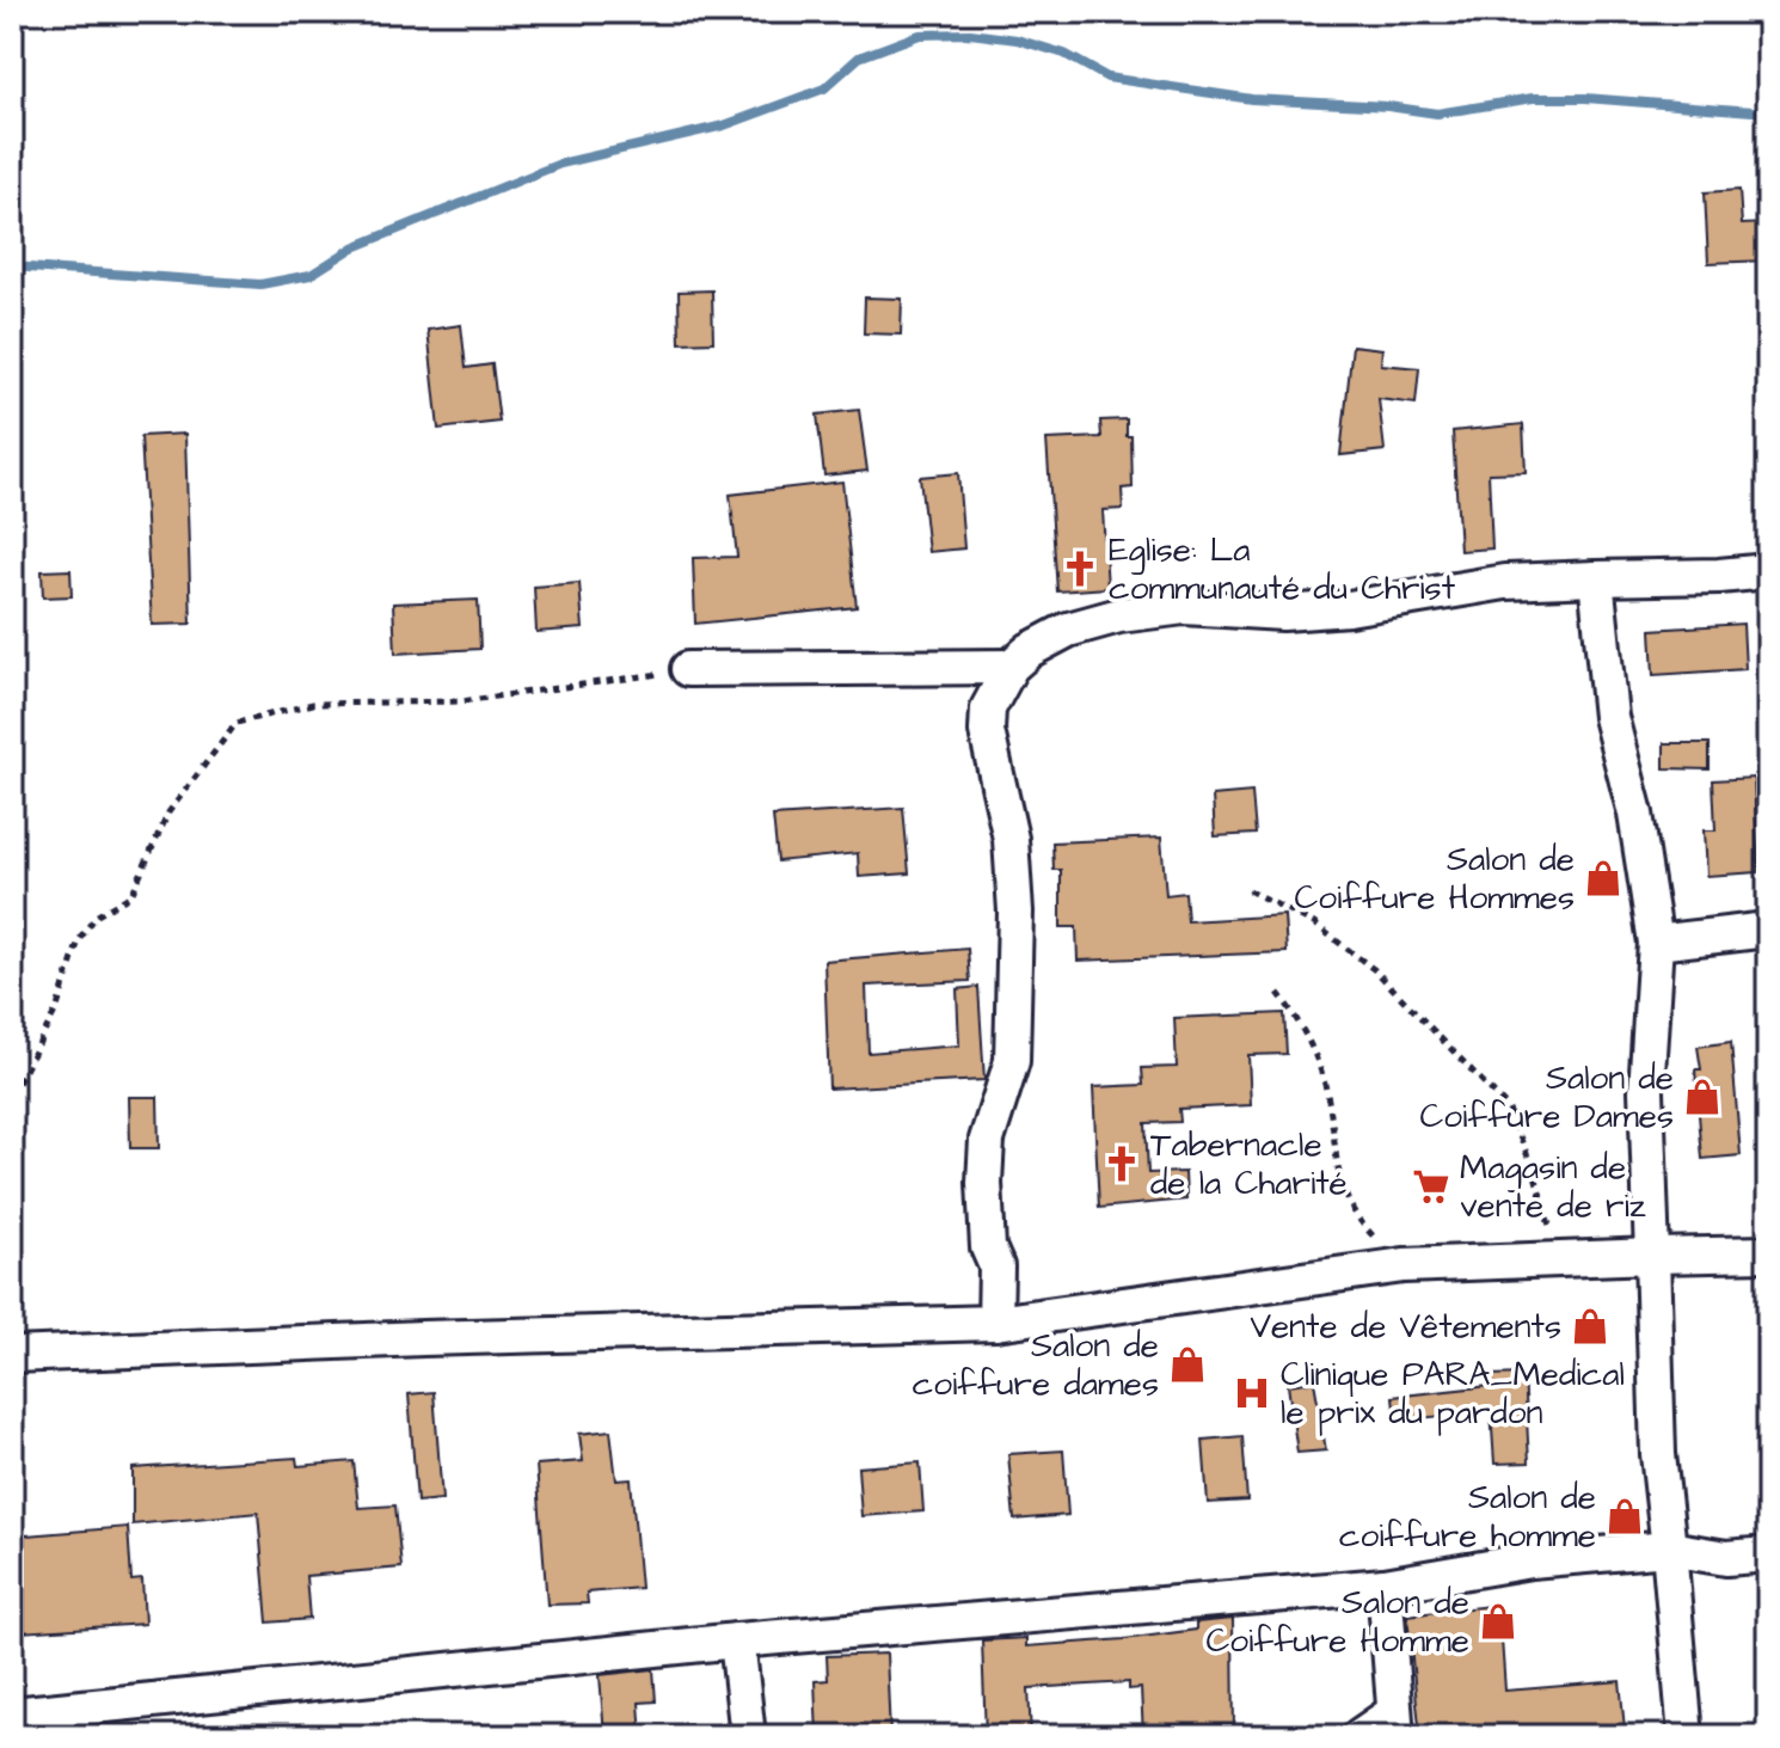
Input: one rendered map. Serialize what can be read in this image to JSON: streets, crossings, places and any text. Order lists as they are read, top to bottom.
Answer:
{
  "places": {
    "church": ["Eglise: La communauté du Christ", "Tabernacle de la Charité"],
    "shop": [
      "Salon de Coiffure Hommes",
      "Salon de Coiffure Dames",
      "Vente de Vêtements",
      "Salon de coiffure dames",
      "Salon de coiffure homme",
      "Salon de Coiffure Homme"
    ],
    "supermarket": ["Magasin de vente de riz"],
    "hospital": ["Clinique PARA_Medical le prix du pardon"]
  }
}
